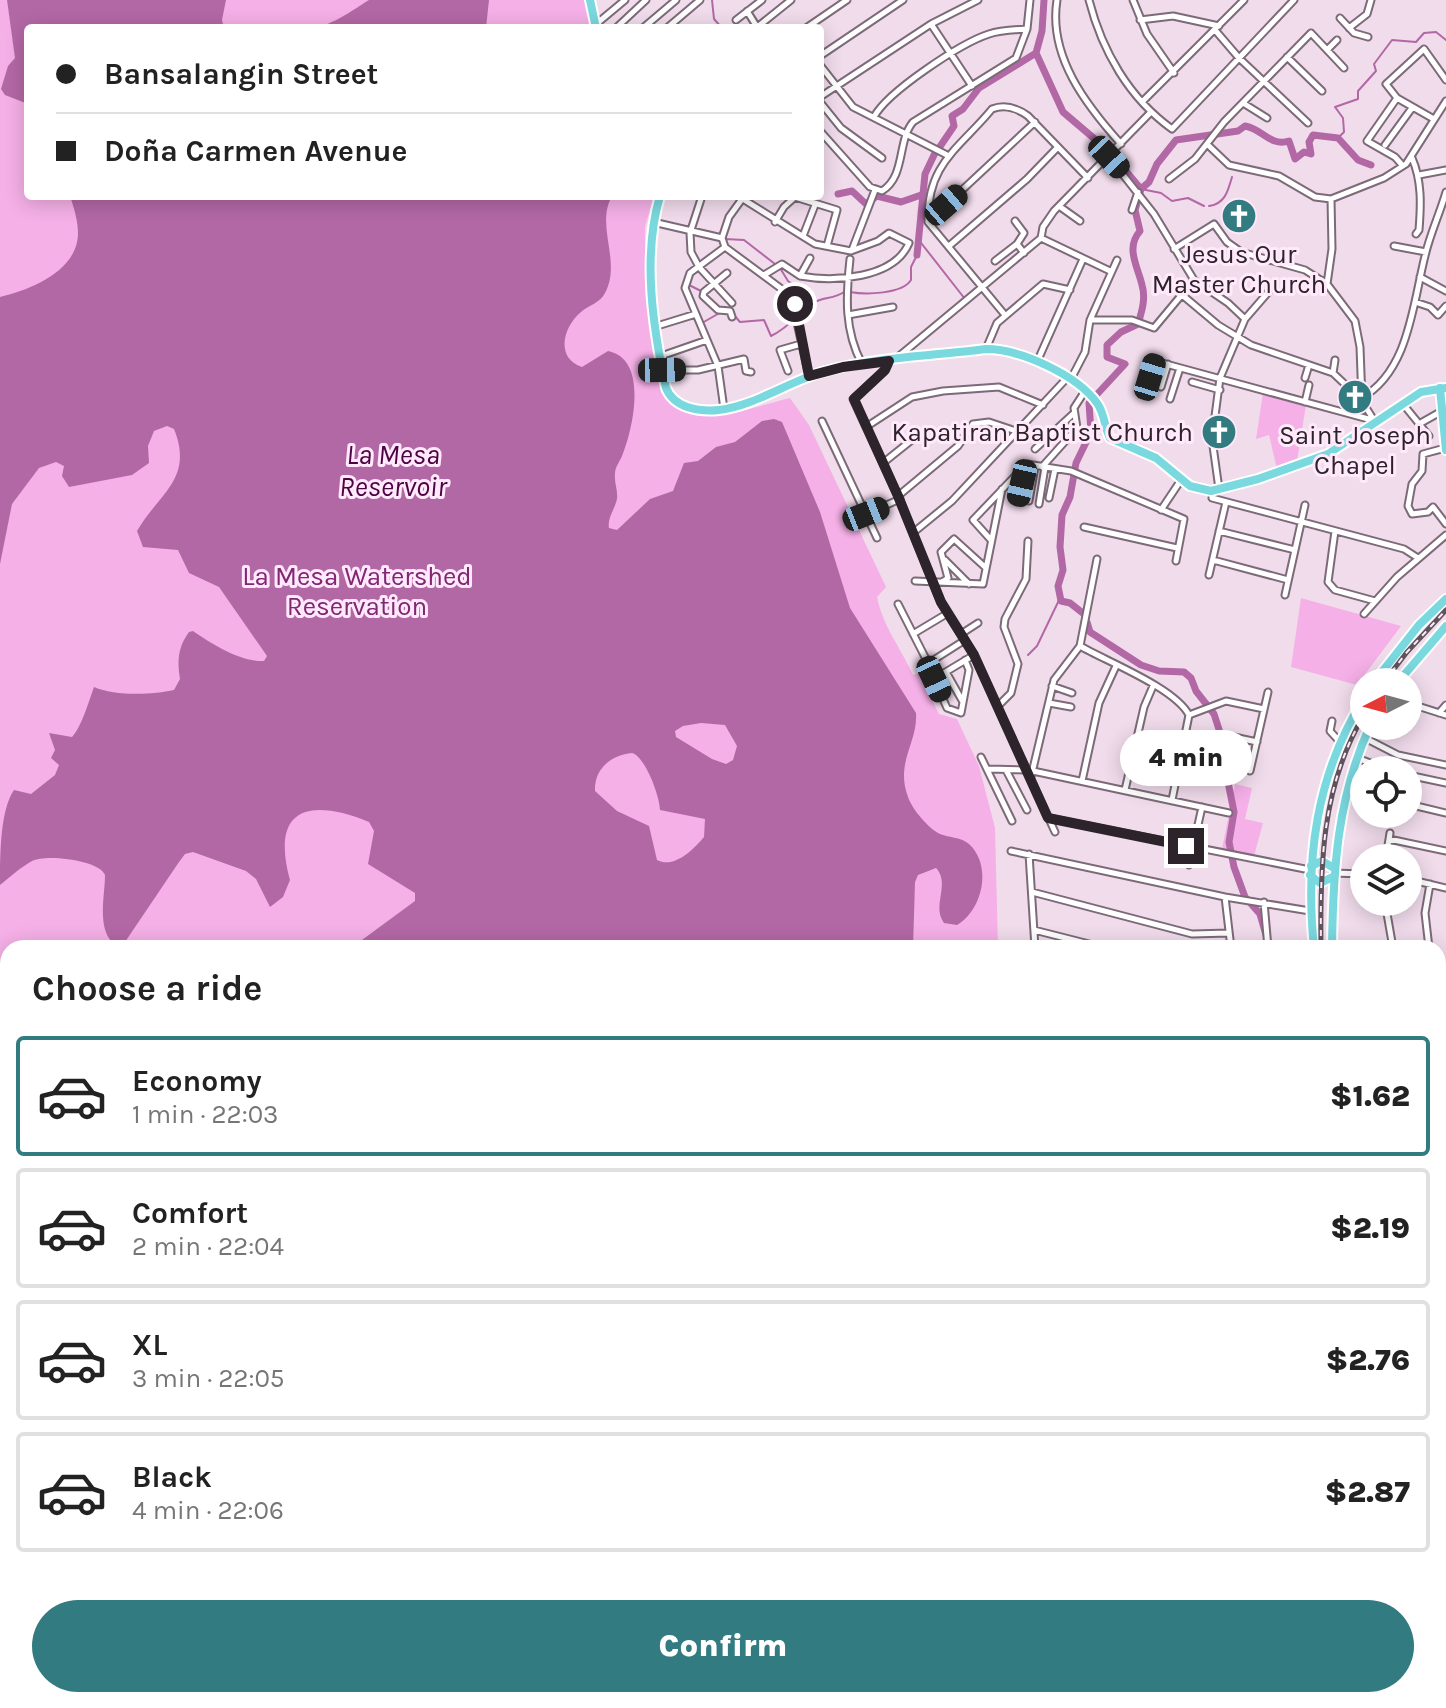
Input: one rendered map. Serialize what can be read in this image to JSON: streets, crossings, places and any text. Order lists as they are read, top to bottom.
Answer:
{
  "water": ["La Mesa Reservoir"],
  "parks": ["La Mesa Watershed Reservation"],
  "places": {
    "church": ["Jesus Our Master Church", "Saint Joseph Chapel", "Kapatiran Baptist Church"]
  },
  "north": "left",
  "page": {
    "banner": ["Bansalangin Street", "Doña Carmen Avenue"],
    "bubble": "4 min",
    "heading": "Choose a ride",
    "list": [
      {
        "name": "Economy",
        "note": "1 min · 22:03",
        "value": "$1.62"
      },
      {
        "name": "Comfort",
        "note": "2 min · 22:04",
        "value": "$2.19"
      },
      {
        "name": "XL",
        "note": "3 min · 22:05",
        "value": "$2.76"
      },
      {
        "name": "Black",
        "note": "4 min · 22:06",
        "value": "$2.87"
      }
    ],
    "buttons": "Confirm"
  }
}
